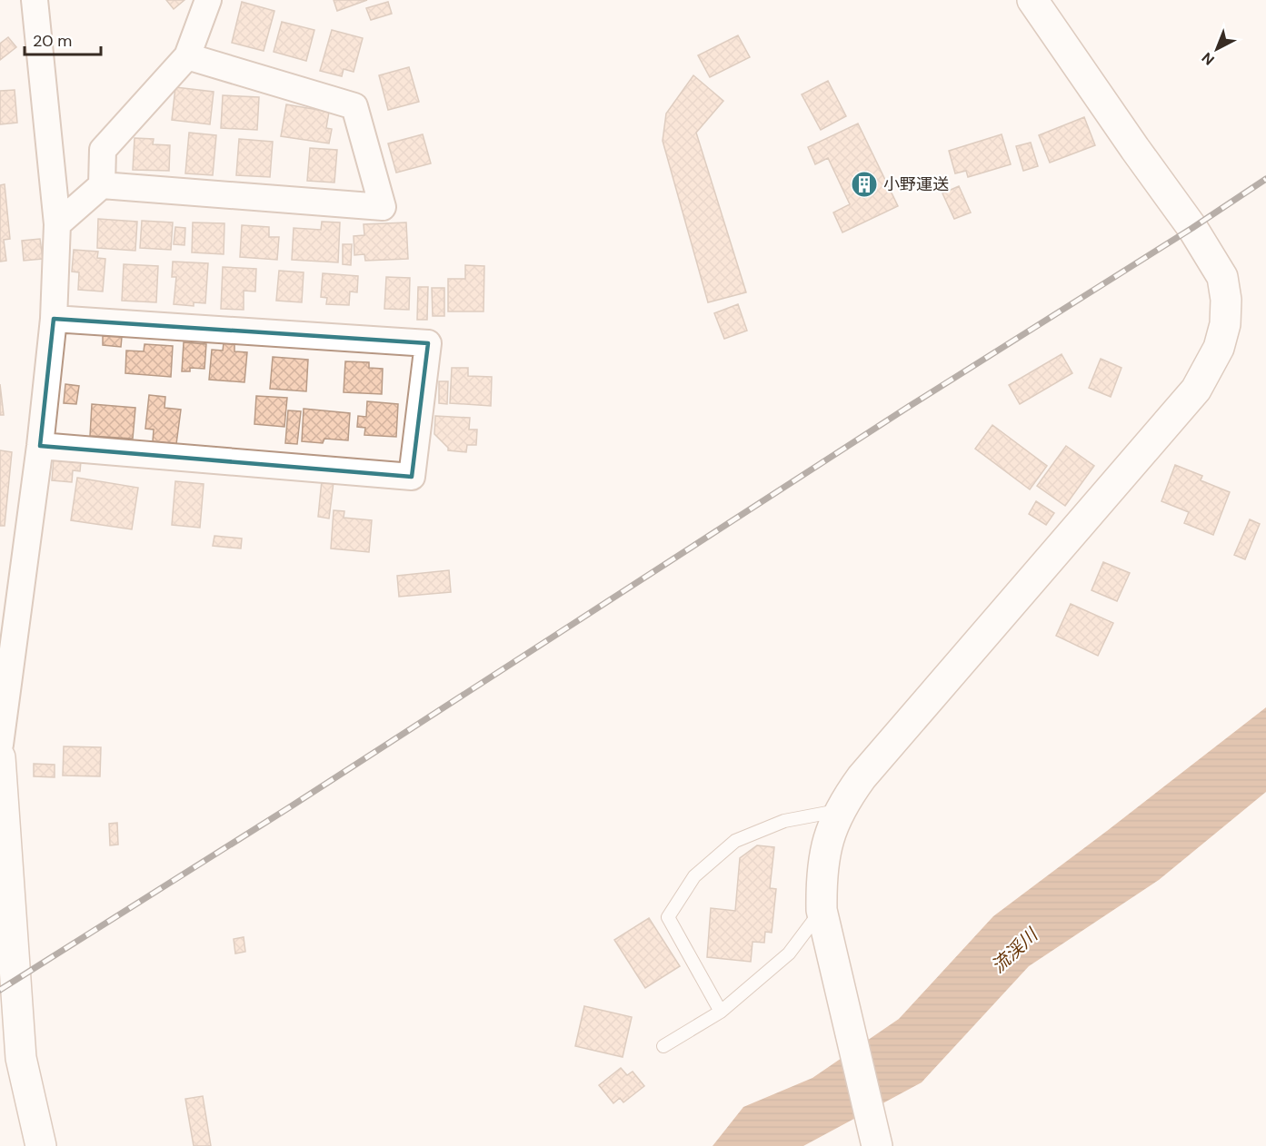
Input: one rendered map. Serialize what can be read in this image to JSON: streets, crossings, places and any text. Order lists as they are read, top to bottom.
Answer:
{
  "water": ["流渓川"],
  "places": {
    "building": ["小野運送"]
  },
  "scale_bar": "20 m",
  "north": "bottom left"
}
